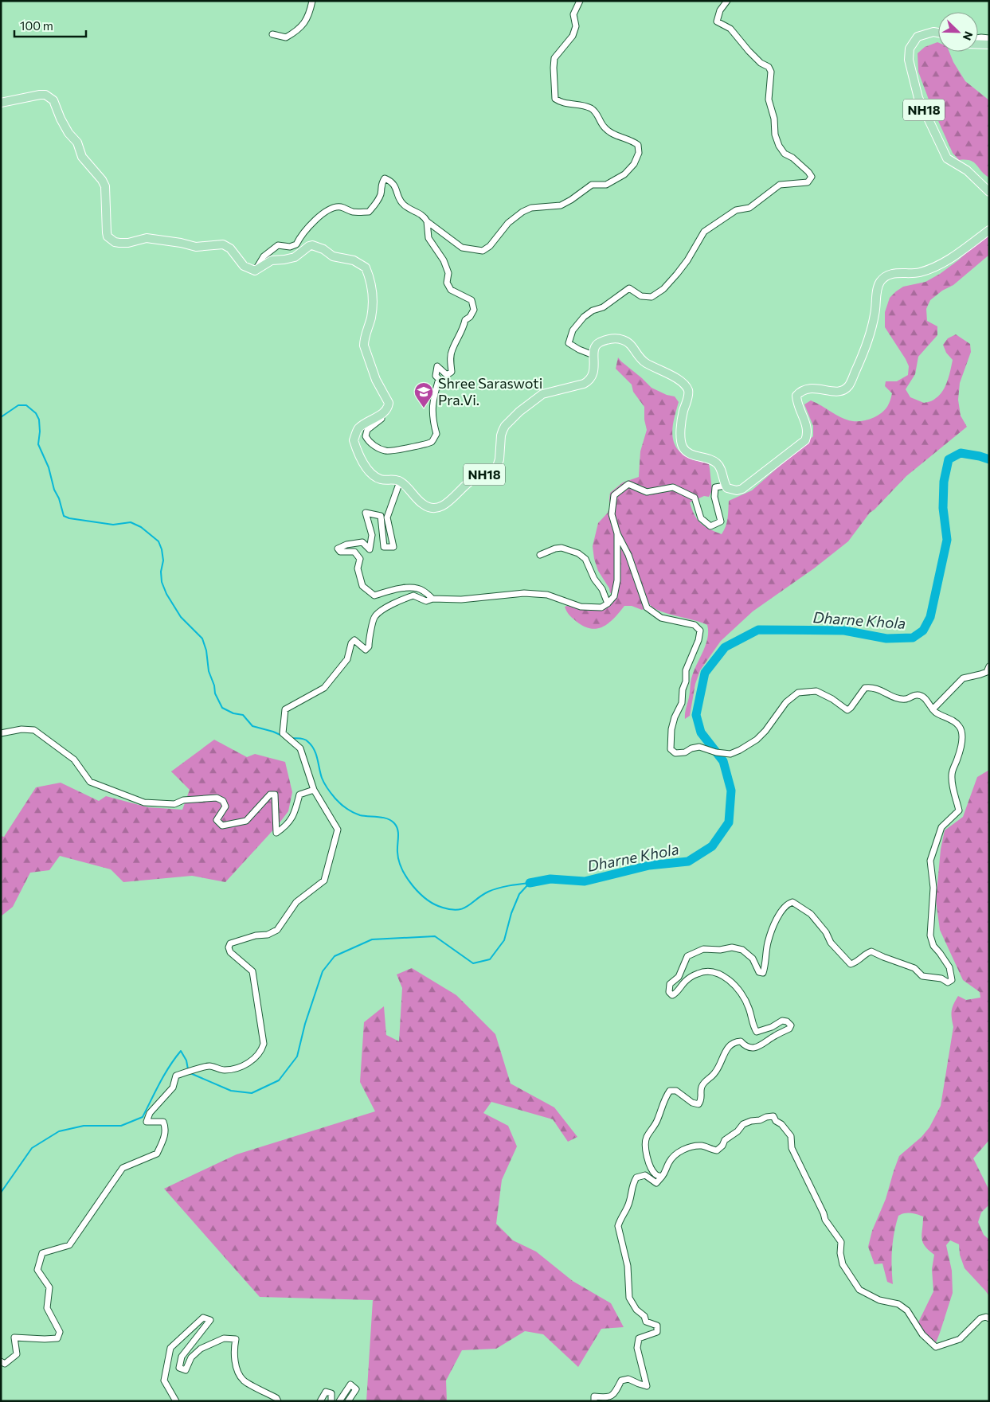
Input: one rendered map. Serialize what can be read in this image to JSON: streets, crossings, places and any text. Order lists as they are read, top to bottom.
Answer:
{
  "streets": {
    "main road": ["NH18"]
  },
  "water": ["Dharne Khola"],
  "places": {
    "school or university": ["Shree Saraswoti Pra.Vi."]
  },
  "scale_bar": "100 m",
  "north": "bottom right"
}
